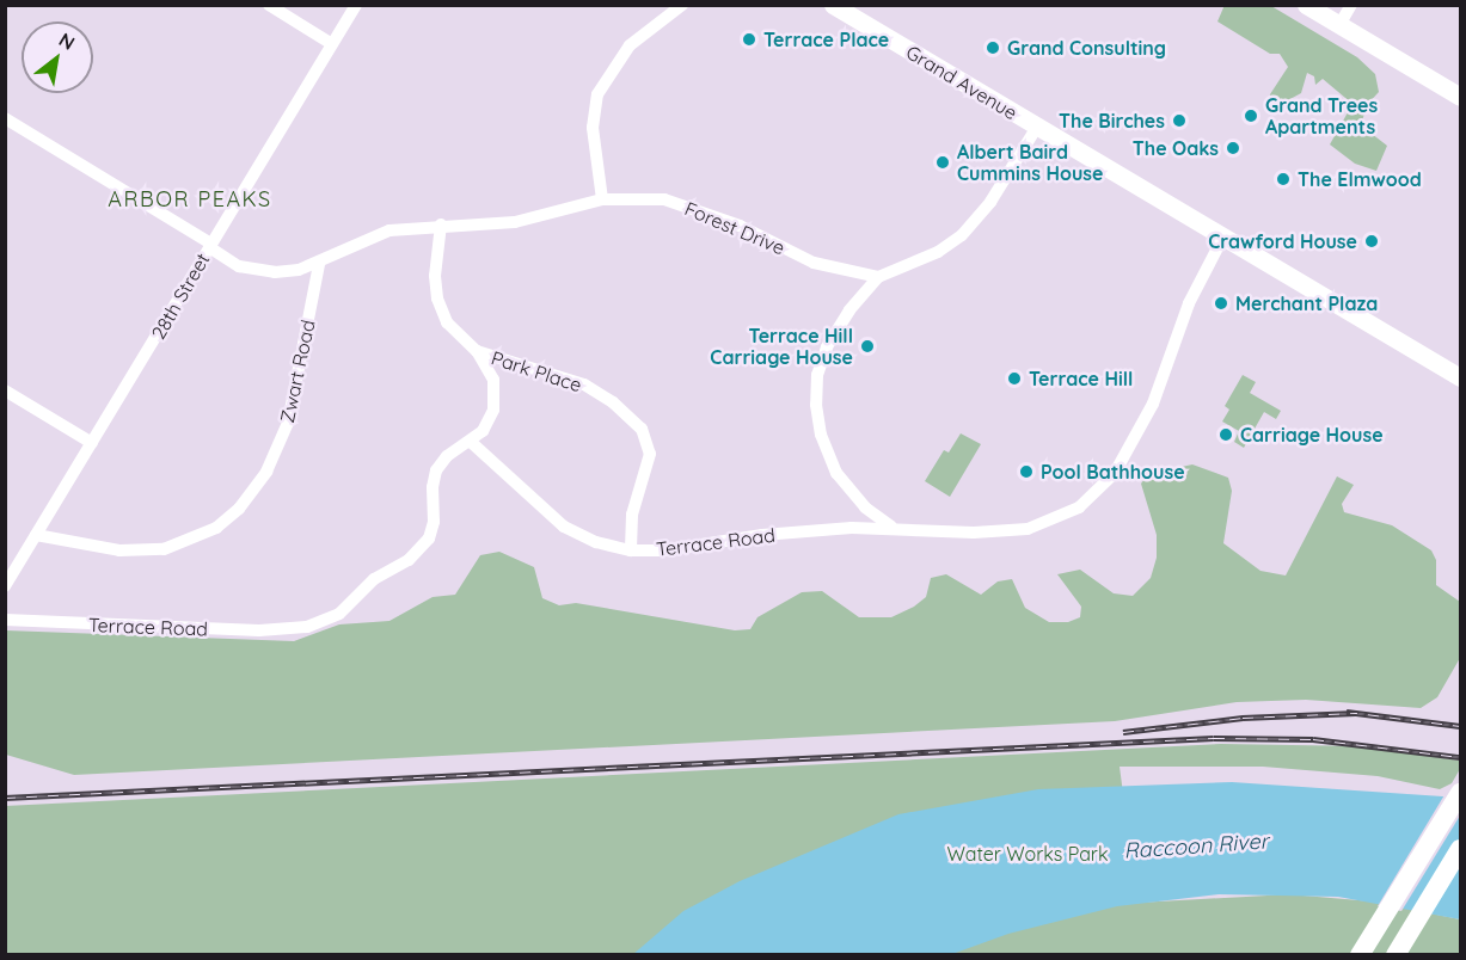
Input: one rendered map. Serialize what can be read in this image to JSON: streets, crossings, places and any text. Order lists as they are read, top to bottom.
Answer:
{
  "streets": {
    "main road": ["Grand Avenue"],
    "street": [
      "Forest Drive",
      "28th Street",
      "Zwart Road",
      "Park Place",
      "Terrace Road"
    ]
  },
  "crossings": [
    ["Grand Avenue", "Terrace Road"],
    ["Forest Drive", "28th Street"],
    ["Forest Drive", "Zwart Road"],
    ["Forest Drive", "Park Place"],
    ["28th Street", "Zwart Road"],
    ["Park Place", "Terrace Road"]
  ],
  "districts": ["ARBOR PEAKS"],
  "water": ["Raccoon River"],
  "parks": ["Water Works Park"],
  "places": [
    "Terrace Place",
    "Grand Consulting",
    "Grand Trees Apartments",
    "The Birches",
    "The Oaks",
    "Albert Baird Cummins House",
    "The Elmwood",
    "Crawford House",
    "Merchant Plaza",
    "Terrace Hill Carriage House",
    "Terrace Hill",
    "Carriage House",
    "Pool Bathhouse"
  ],
  "north": "top right"
}
